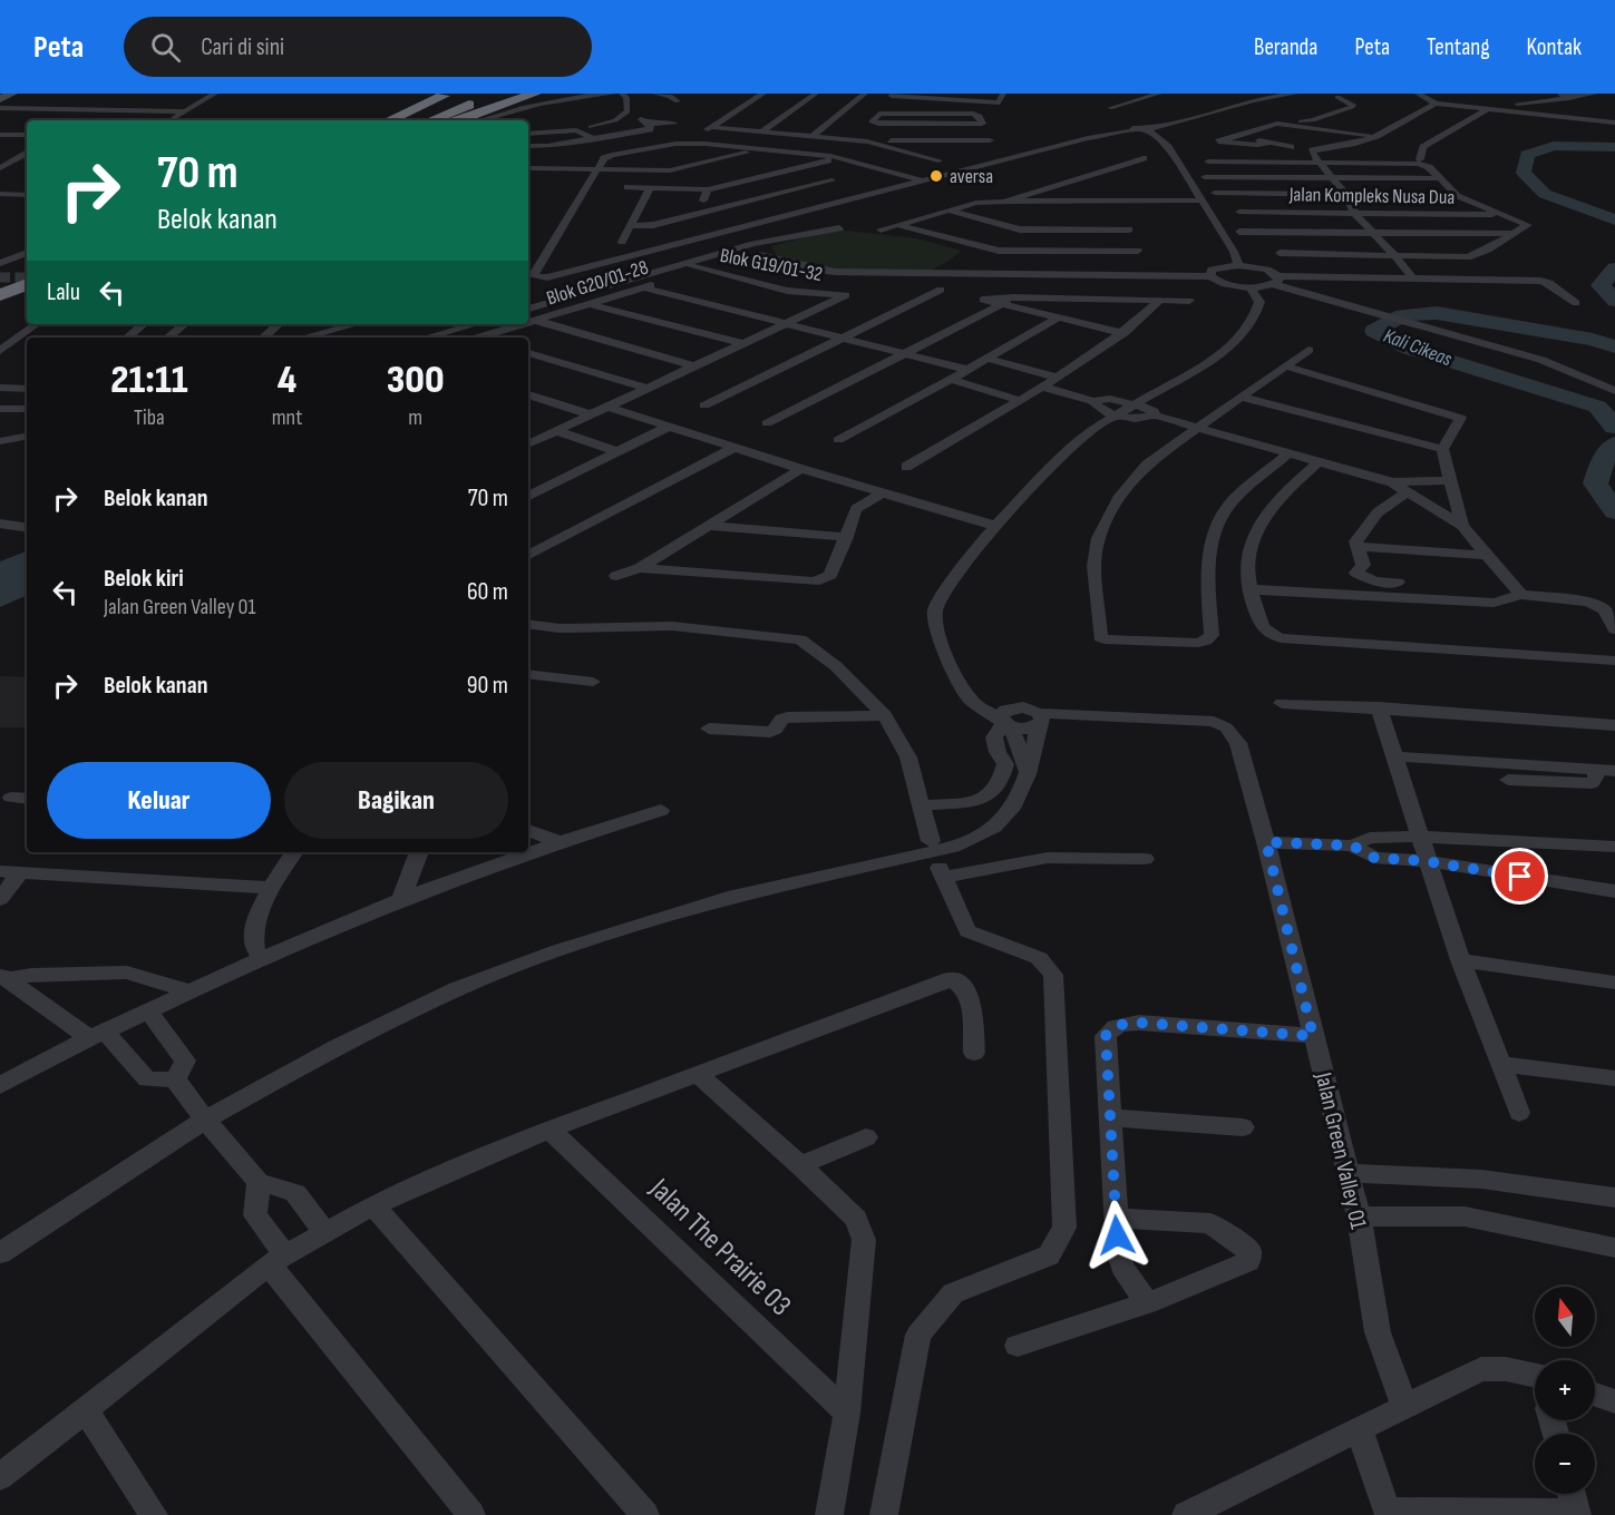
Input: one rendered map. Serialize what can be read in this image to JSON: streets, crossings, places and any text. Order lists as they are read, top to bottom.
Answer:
{
  "streets": {
    "street": [
      "Jalan Kompleks Nusa Dua",
      "Blok G19/01-32",
      "Blok G20/01-28",
      "Jalan Green Valley 01",
      "Jalan The Prairie 03"
    ]
  },
  "crossings": [
    ["Blok G19/01-32", "Blok G20/01-28"]
  ],
  "water": ["Kali Cikeas"],
  "places": ["aversa"],
  "north": "top",
  "page": {
    "header": "Peta",
    "search": "Cari di sini",
    "nav": [
      "Beranda",
      "Peta",
      "Tentang",
      "Kontak"
    ],
    "turn": ["70 m", "Belok kanan"],
    "then": "Lalu",
    "eta": [
      "21:11",
      "Tiba",
      "4",
      "mnt",
      "300",
      "m"
    ],
    "list": [
      {
        "name": "Belok kanan",
        "value": "70 m"
      },
      {
        "name": "Belok kiri",
        "note": "Jalan Green Valley 01",
        "value": "60 m"
      },
      {
        "name": "Belok kanan",
        "value": "90 m"
      }
    ],
    "buttons": ["Keluar", "Bagikan"],
    "map_buttons": ["+", "−"]
  }
}
